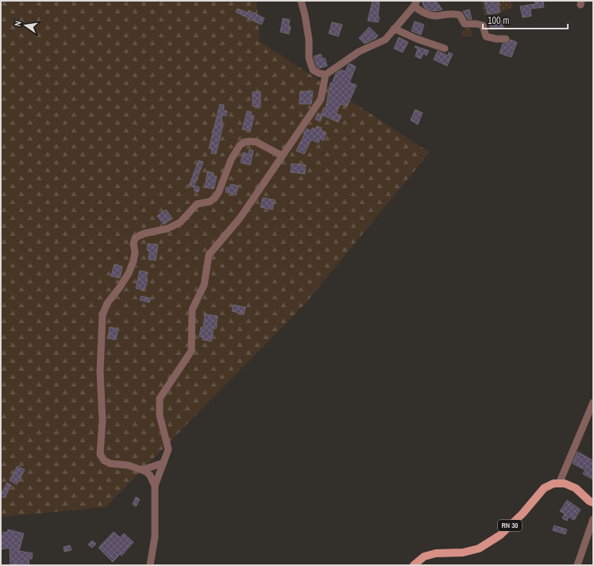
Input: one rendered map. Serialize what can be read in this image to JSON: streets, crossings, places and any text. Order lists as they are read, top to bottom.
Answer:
{
  "streets": {
    "main road": ["RN 30"]
  },
  "scale_bar": "100 m",
  "north": "left"
}
